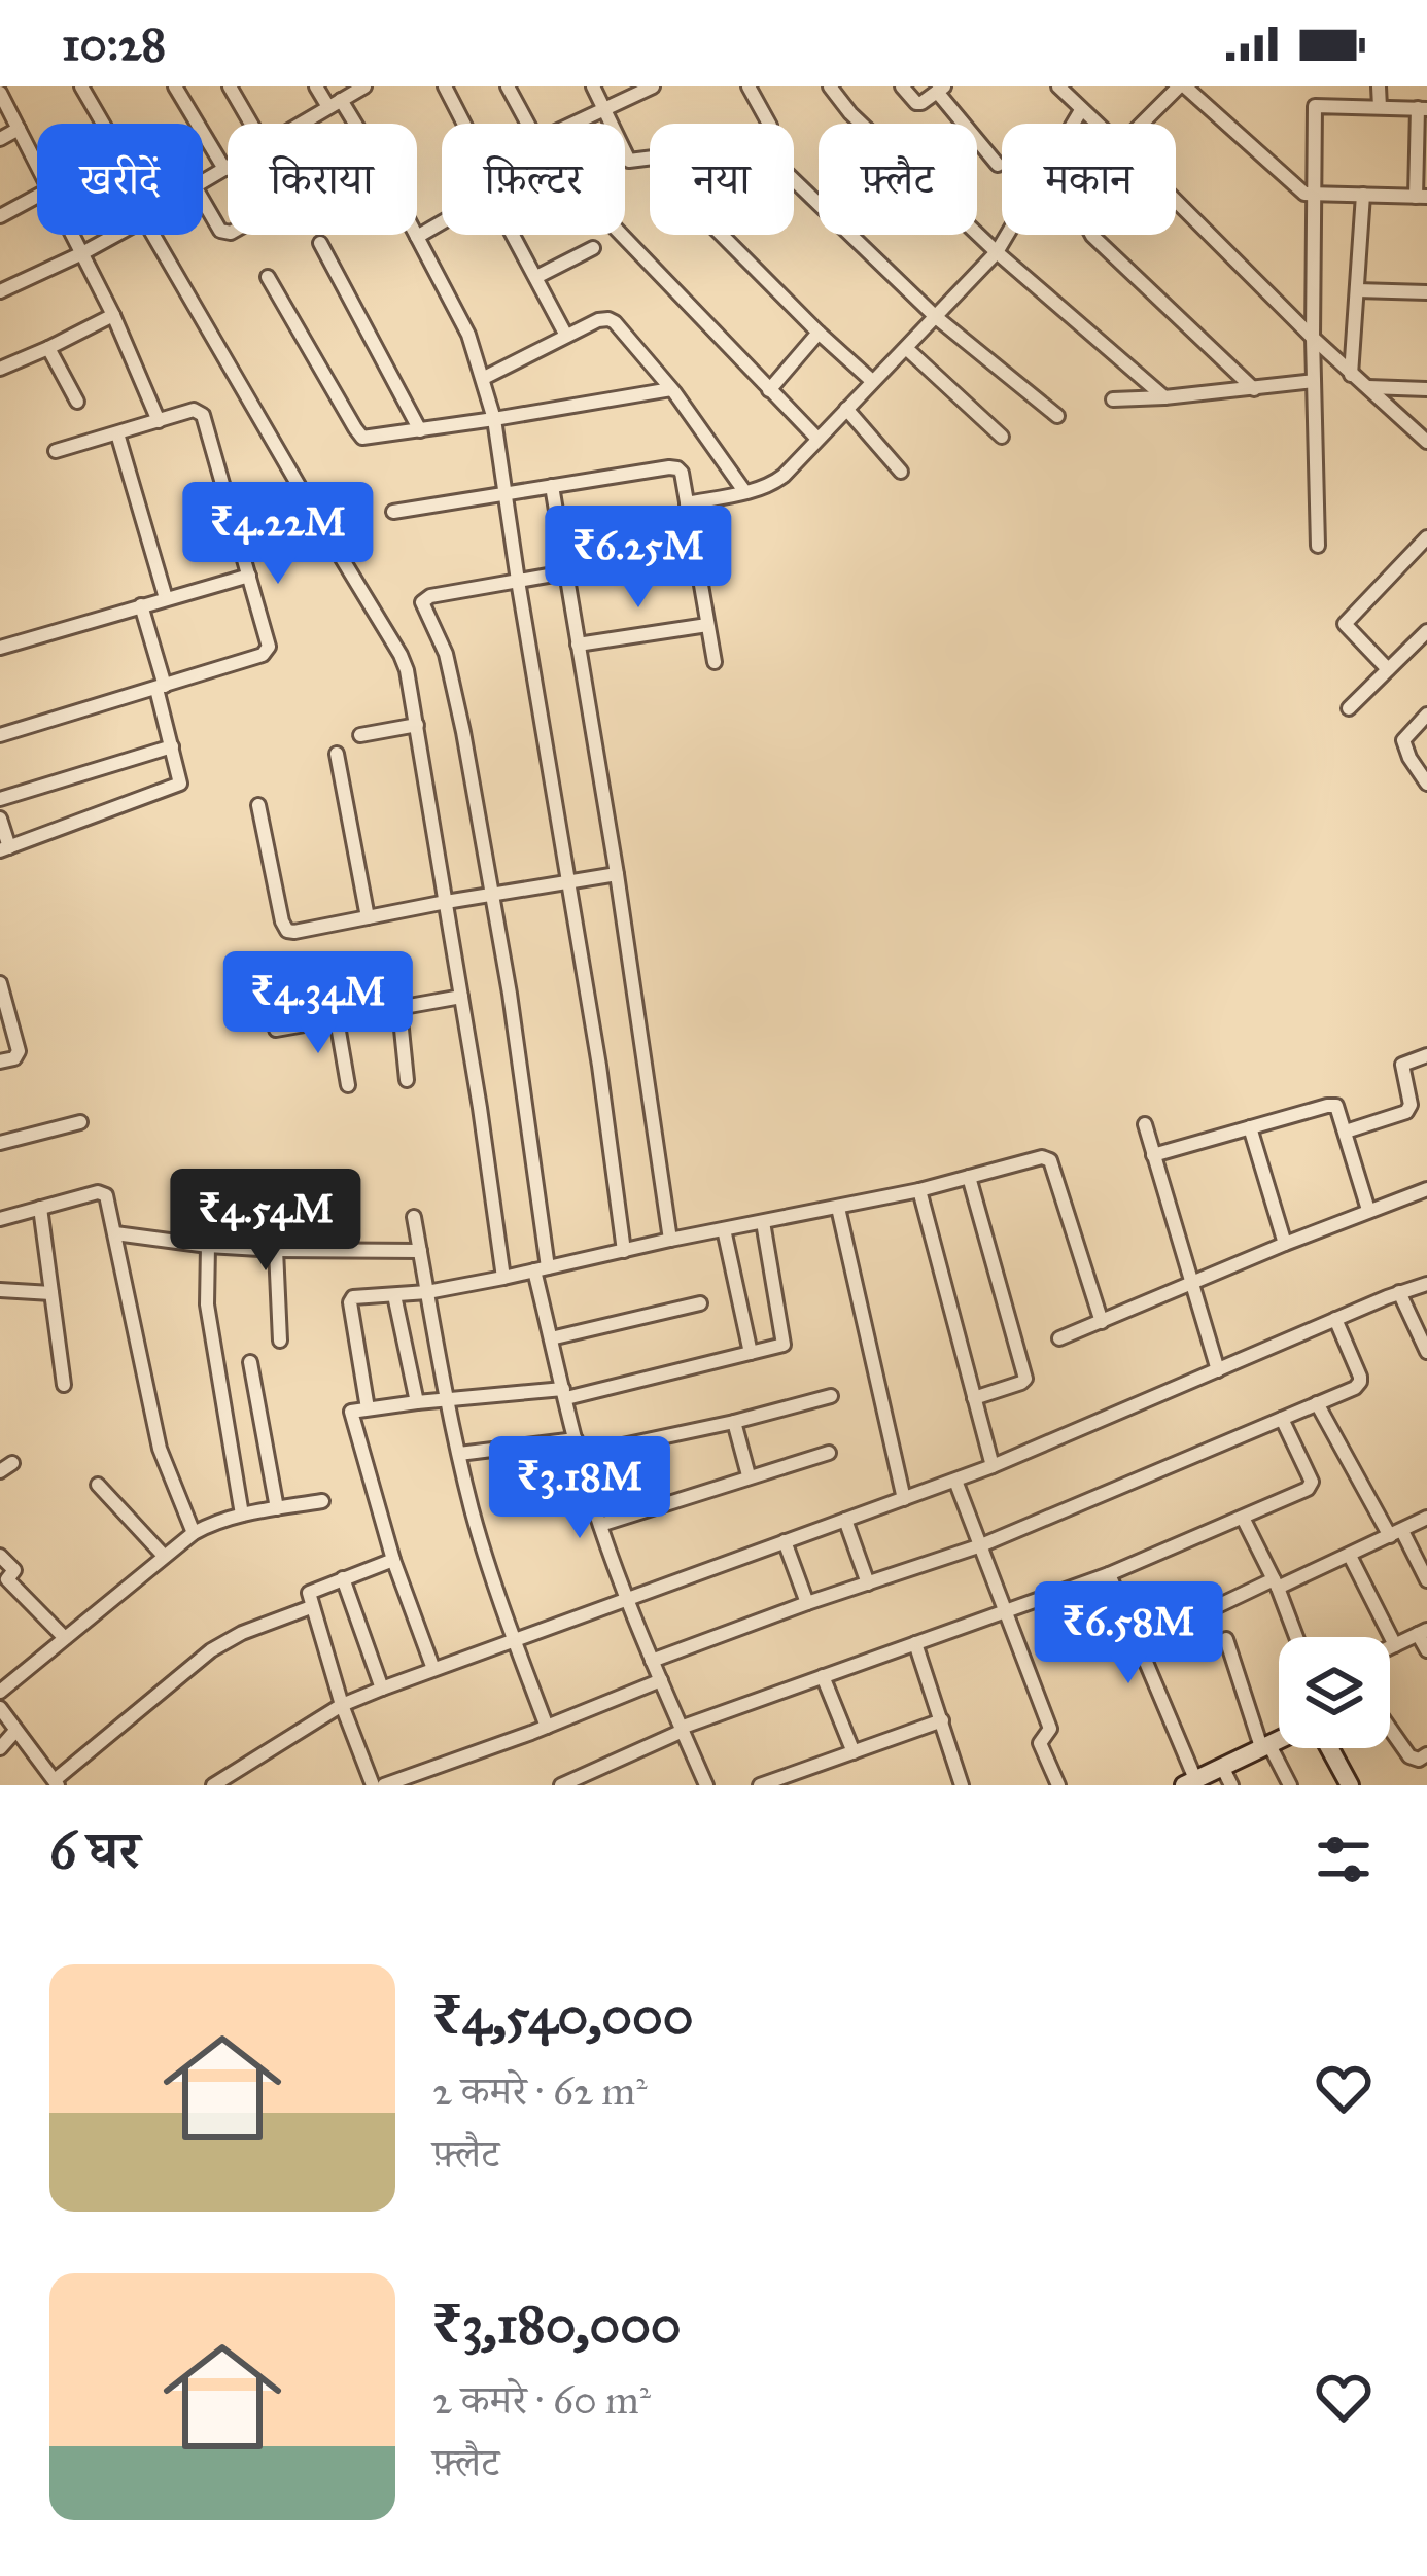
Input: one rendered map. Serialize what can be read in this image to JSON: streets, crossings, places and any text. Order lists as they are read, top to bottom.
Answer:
{
  "page": {
    "status": "10:28",
    "chip": [
      "खरीदें",
      "किराया",
      "फ़िल्टर",
      "नया",
      "फ़्लैट",
      "मकान"
    ],
    "price": [
      "₹4.22M",
      "₹6.25M",
      "₹4.34M",
      "₹4.54M",
      "₹3.18M",
      "₹6.58M"
    ],
    "heading": "6 घर",
    "list": [
      {
        "name": "₹4,540,000",
        "note": "2 कमरे · 62 m² · फ़्लैट"
      },
      {
        "name": "₹3,180,000",
        "note": "2 कमरे · 60 m² · फ़्लैट"
      }
    ]
  }
}
